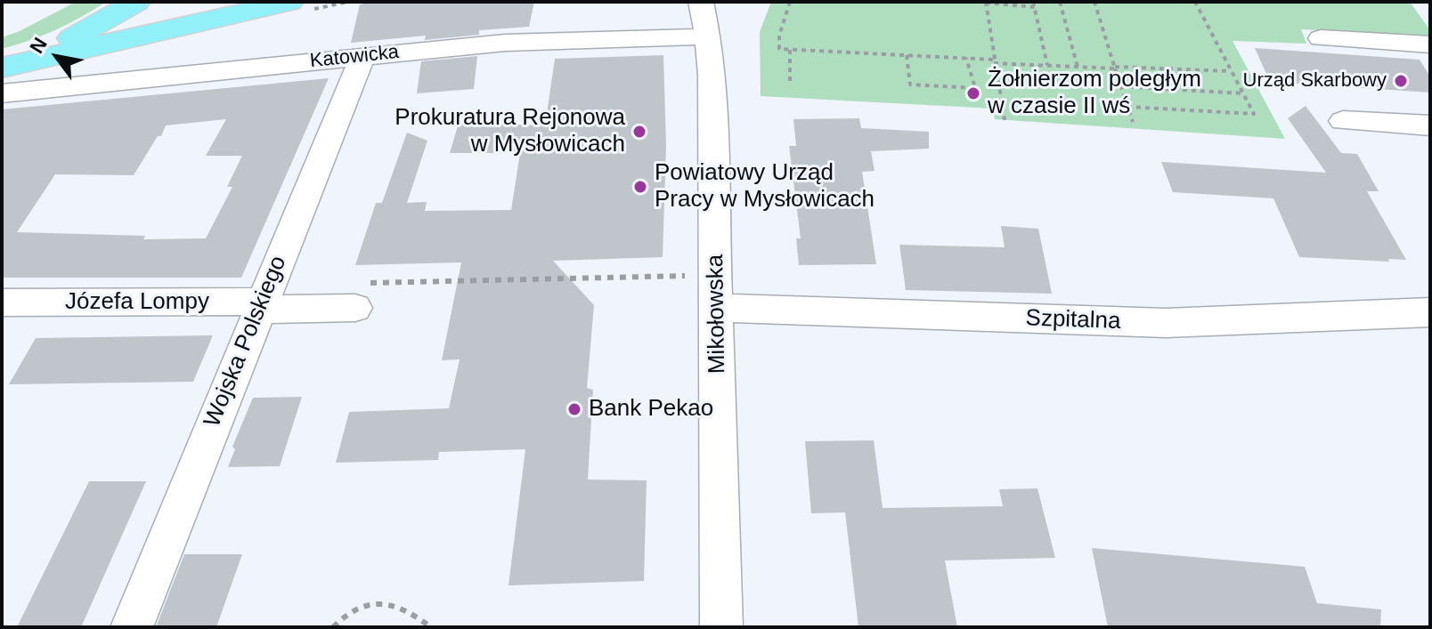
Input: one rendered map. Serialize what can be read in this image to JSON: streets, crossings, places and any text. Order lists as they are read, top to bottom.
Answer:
{
  "streets": {
    "street": [
      "Katowicka",
      "Józefa Lompy",
      "Mikołowska",
      "Szpitalna",
      "Wojska Polskiego"
    ]
  },
  "crossings": [
    ["Katowicka", "Mikołowska"],
    ["Katowicka", "Wojska Polskiego"],
    ["Józefa Lompy", "Wojska Polskiego"],
    ["Mikołowska", "Szpitalna"]
  ],
  "places": [
    "Urząd Skarbowy",
    "Żołnierzom poległym w czasie II wś",
    "Prokuratura Rejonowa w Mysłowicach",
    "Powiatowy Urząd Pracy w Mysłowicach",
    "Bank Pekao"
  ],
  "north": "top left"
}
